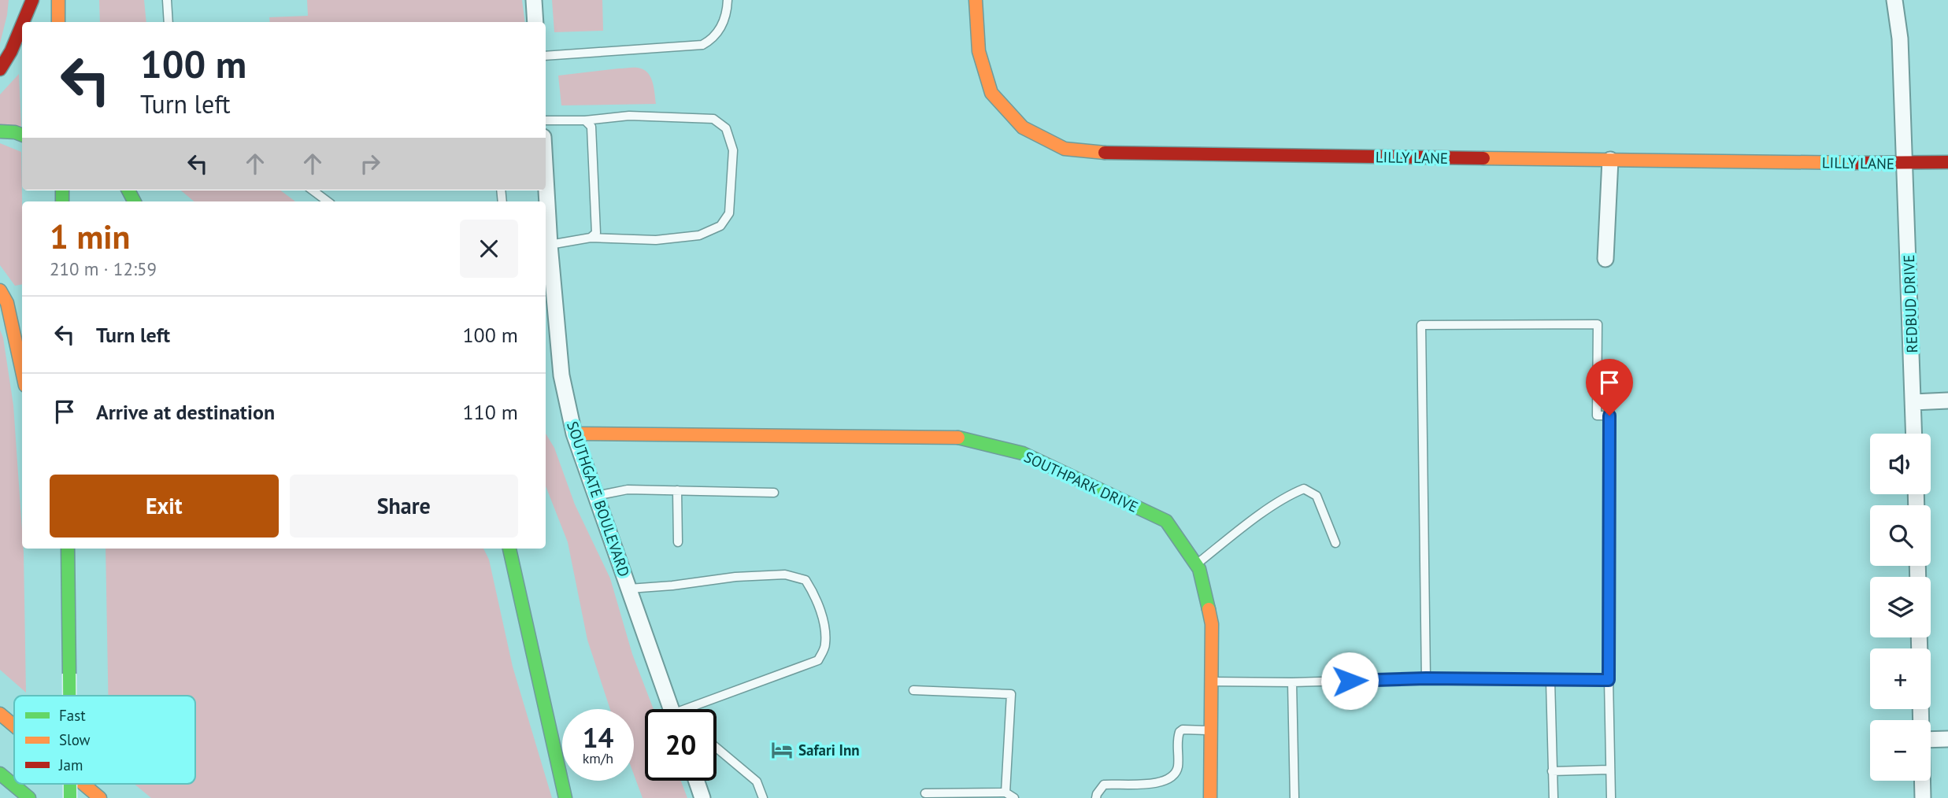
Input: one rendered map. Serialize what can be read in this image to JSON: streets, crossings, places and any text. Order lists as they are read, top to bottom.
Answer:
{
  "streets": {
    "main road": ["LILLY LANE", "SOUTHPARK DRIVE"],
    "street": ["REDBUD DRIVE", "SOUTHGATE BOULEVARD"]
  },
  "crossings": [
    ["LILLY LANE", "REDBUD DRIVE"],
    ["SOUTHPARK DRIVE", "SOUTHGATE BOULEVARD"]
  ],
  "places": {
    "hotel": ["Safari Inn"]
  },
  "legend": ["Fast", "Slow", "Jam"],
  "page": {
    "turn": ["100 m", "Turn left"],
    "heading": ["1 min", "210 m · 12:59"],
    "list": [
      {
        "name": "Turn left",
        "value": "100 m"
      },
      {
        "name": "Arrive at destination",
        "value": "110 m"
      }
    ],
    "map_buttons": ["+", "−"],
    "buttons": ["Exit", "Share"],
    "speed": "14 km/h",
    "limit": "20"
  }
}
